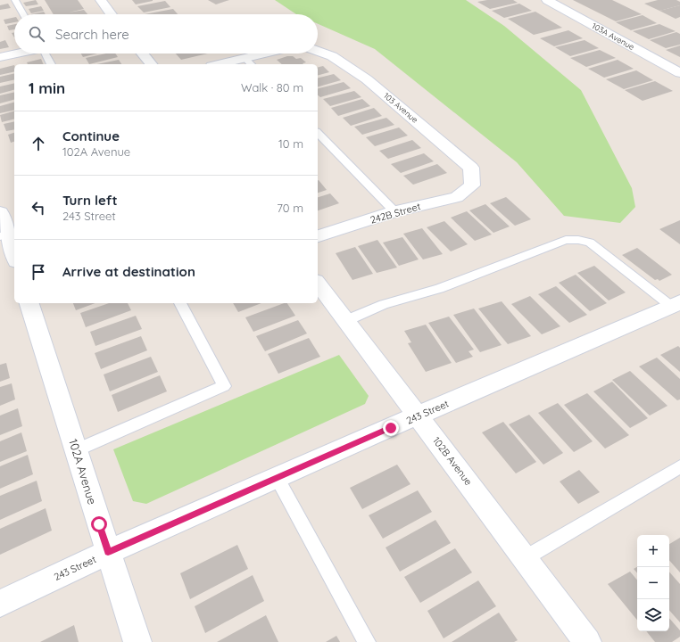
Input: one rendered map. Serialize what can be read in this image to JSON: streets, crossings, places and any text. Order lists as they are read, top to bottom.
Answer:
{
  "streets": {
    "street": [
      "103A Avenue",
      "103 Avenue",
      "242B Street",
      "243 Street",
      "102B Avenue",
      "102A Avenue"
    ]
  },
  "crossings": [
    ["103 Avenue", "242B Street"],
    ["243 Street", "102B Avenue"],
    ["243 Street", "102A Avenue"]
  ],
  "page": {
    "search": "Search here",
    "heading": ["1 min", "Walk · 80 m"],
    "list": [
      ["Continue", "102A Avenue", "10 m"],
      ["Turn left", "243 Street", "70 m"],
      "Arrive at destination"
    ],
    "map_buttons": ["+", "−"]
  }
}
